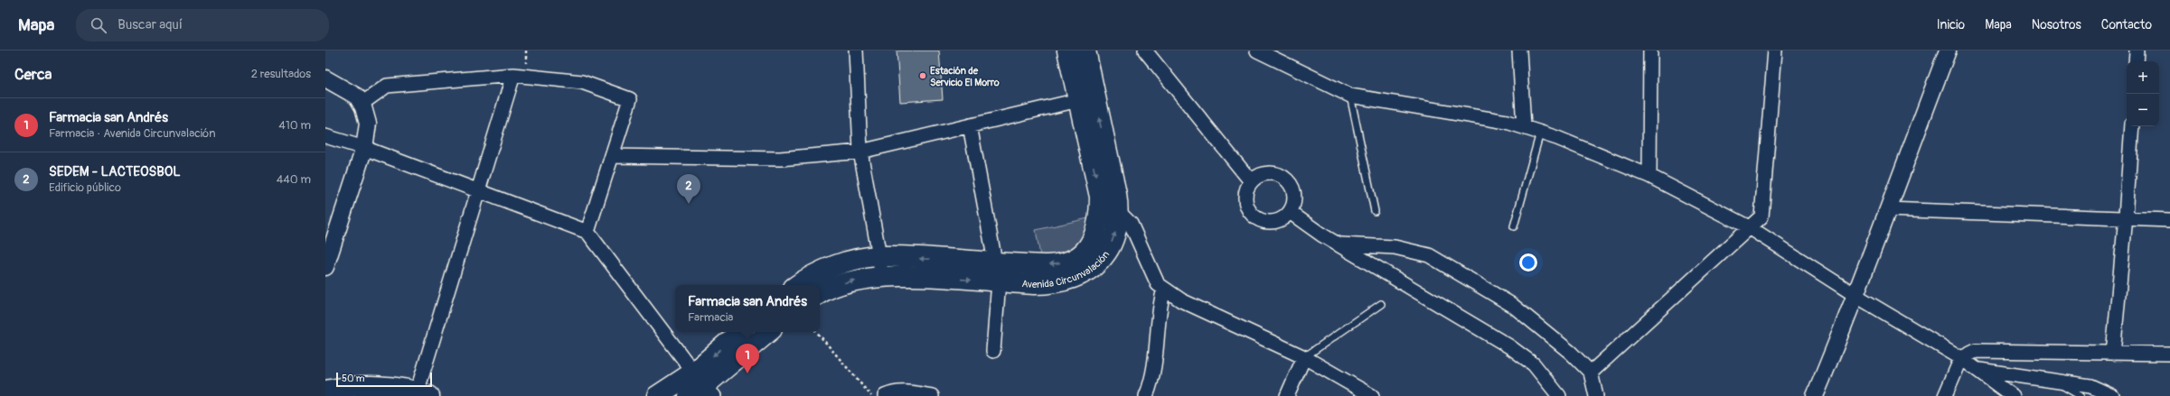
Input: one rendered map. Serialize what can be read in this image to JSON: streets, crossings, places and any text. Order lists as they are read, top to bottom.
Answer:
{
  "streets": {
    "highway": ["Avenida Circunvalación"]
  },
  "places": ["Estación de Servicio El Morro"],
  "scale_bar": "50 m",
  "page": {
    "header": "Mapa",
    "search": "Buscar aquí",
    "nav": [
      "Inicio",
      "Mapa",
      "Nosotros",
      "Contacto"
    ],
    "heading": ["Cerca", "2 resultados"],
    "map_buttons": ["+", "−"],
    "list": [
      {
        "mark": "1",
        "name": "Farmacia san Andrés",
        "note": "Farmacia · Avenida Circunvalación",
        "value": "410 m"
      },
      {
        "mark": "2",
        "name": "SEDEM - LACTEOSBOL",
        "note": "Edificio público",
        "value": "440 m"
      }
    ],
    "pins": ["2", "1"],
    "popup": ["Farmacia san Andrés", "Farmacia"],
    "scale": "50 m"
  }
}
